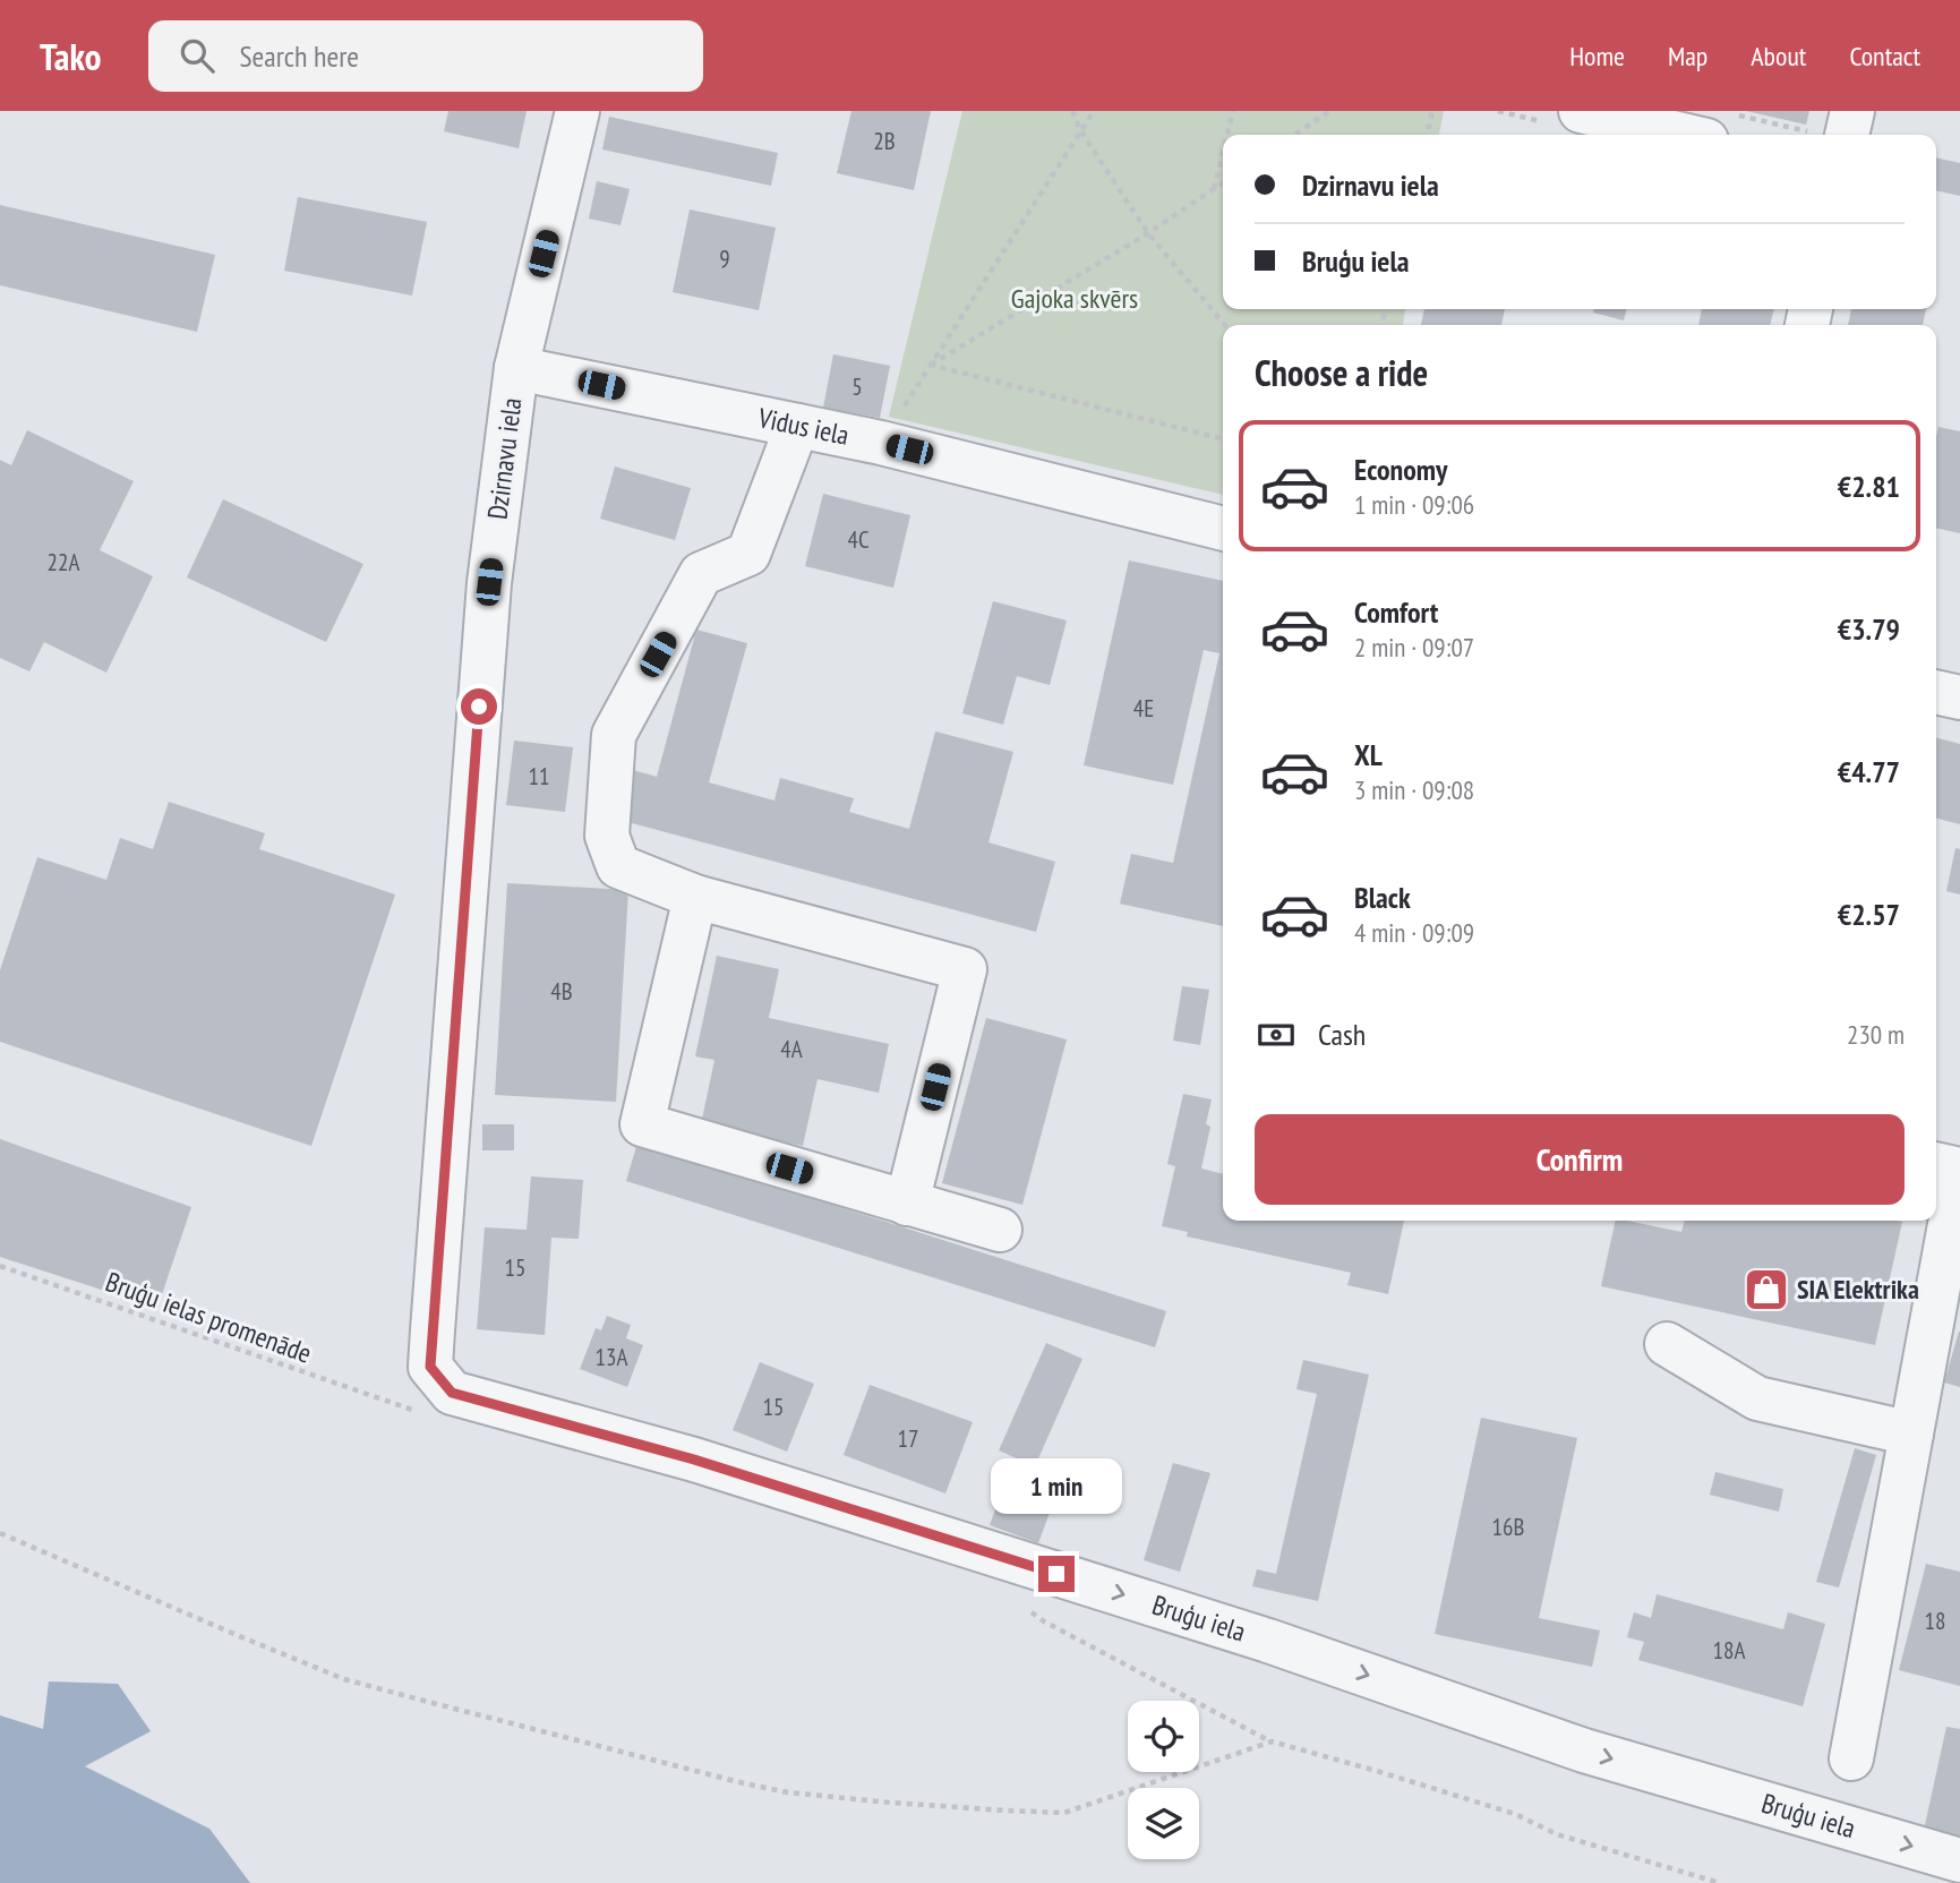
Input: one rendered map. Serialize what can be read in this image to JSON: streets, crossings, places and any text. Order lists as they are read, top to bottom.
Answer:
{
  "streets": {
    "street": ["Vidus iela", "Dzirnavu iela", "Bruģu iela"],
    "path": ["Bruģu ielas promenāde"]
  },
  "crossings": [
    ["Vidus iela", "Dzirnavu iela"],
    ["Dzirnavu iela", "Bruģu iela"]
  ],
  "one_way": ["Bruģu iela"],
  "parks": ["Gajoka skvērs"],
  "places": {
    "shop": ["SIA Elektrika"]
  },
  "house_numbers": [
    "2B",
    "9",
    "5",
    "4C",
    "22A",
    "4E",
    "11",
    "4B",
    "4A",
    "15",
    "13A",
    "15",
    "17",
    "16B",
    "18",
    "18A"
  ],
  "page": {
    "header": "Tako",
    "search": "Search here",
    "nav": [
      "Home",
      "Map",
      "About",
      "Contact"
    ],
    "banner": ["Dzirnavu iela", "Bruģu iela"],
    "heading": "Choose a ride",
    "list": [
      {
        "name": "Economy",
        "note": "1 min · 09:06",
        "value": "€2.81"
      },
      {
        "name": "Comfort",
        "note": "2 min · 09:07",
        "value": "€3.79"
      },
      {
        "name": "XL",
        "note": "3 min · 09:08",
        "value": "€4.77"
      },
      {
        "name": "Black",
        "note": "4 min · 09:09",
        "value": "€2.57"
      }
    ],
    "pay": ["Cash", "230 m"],
    "buttons": "Confirm",
    "bubble": "1 min"
  }
}
